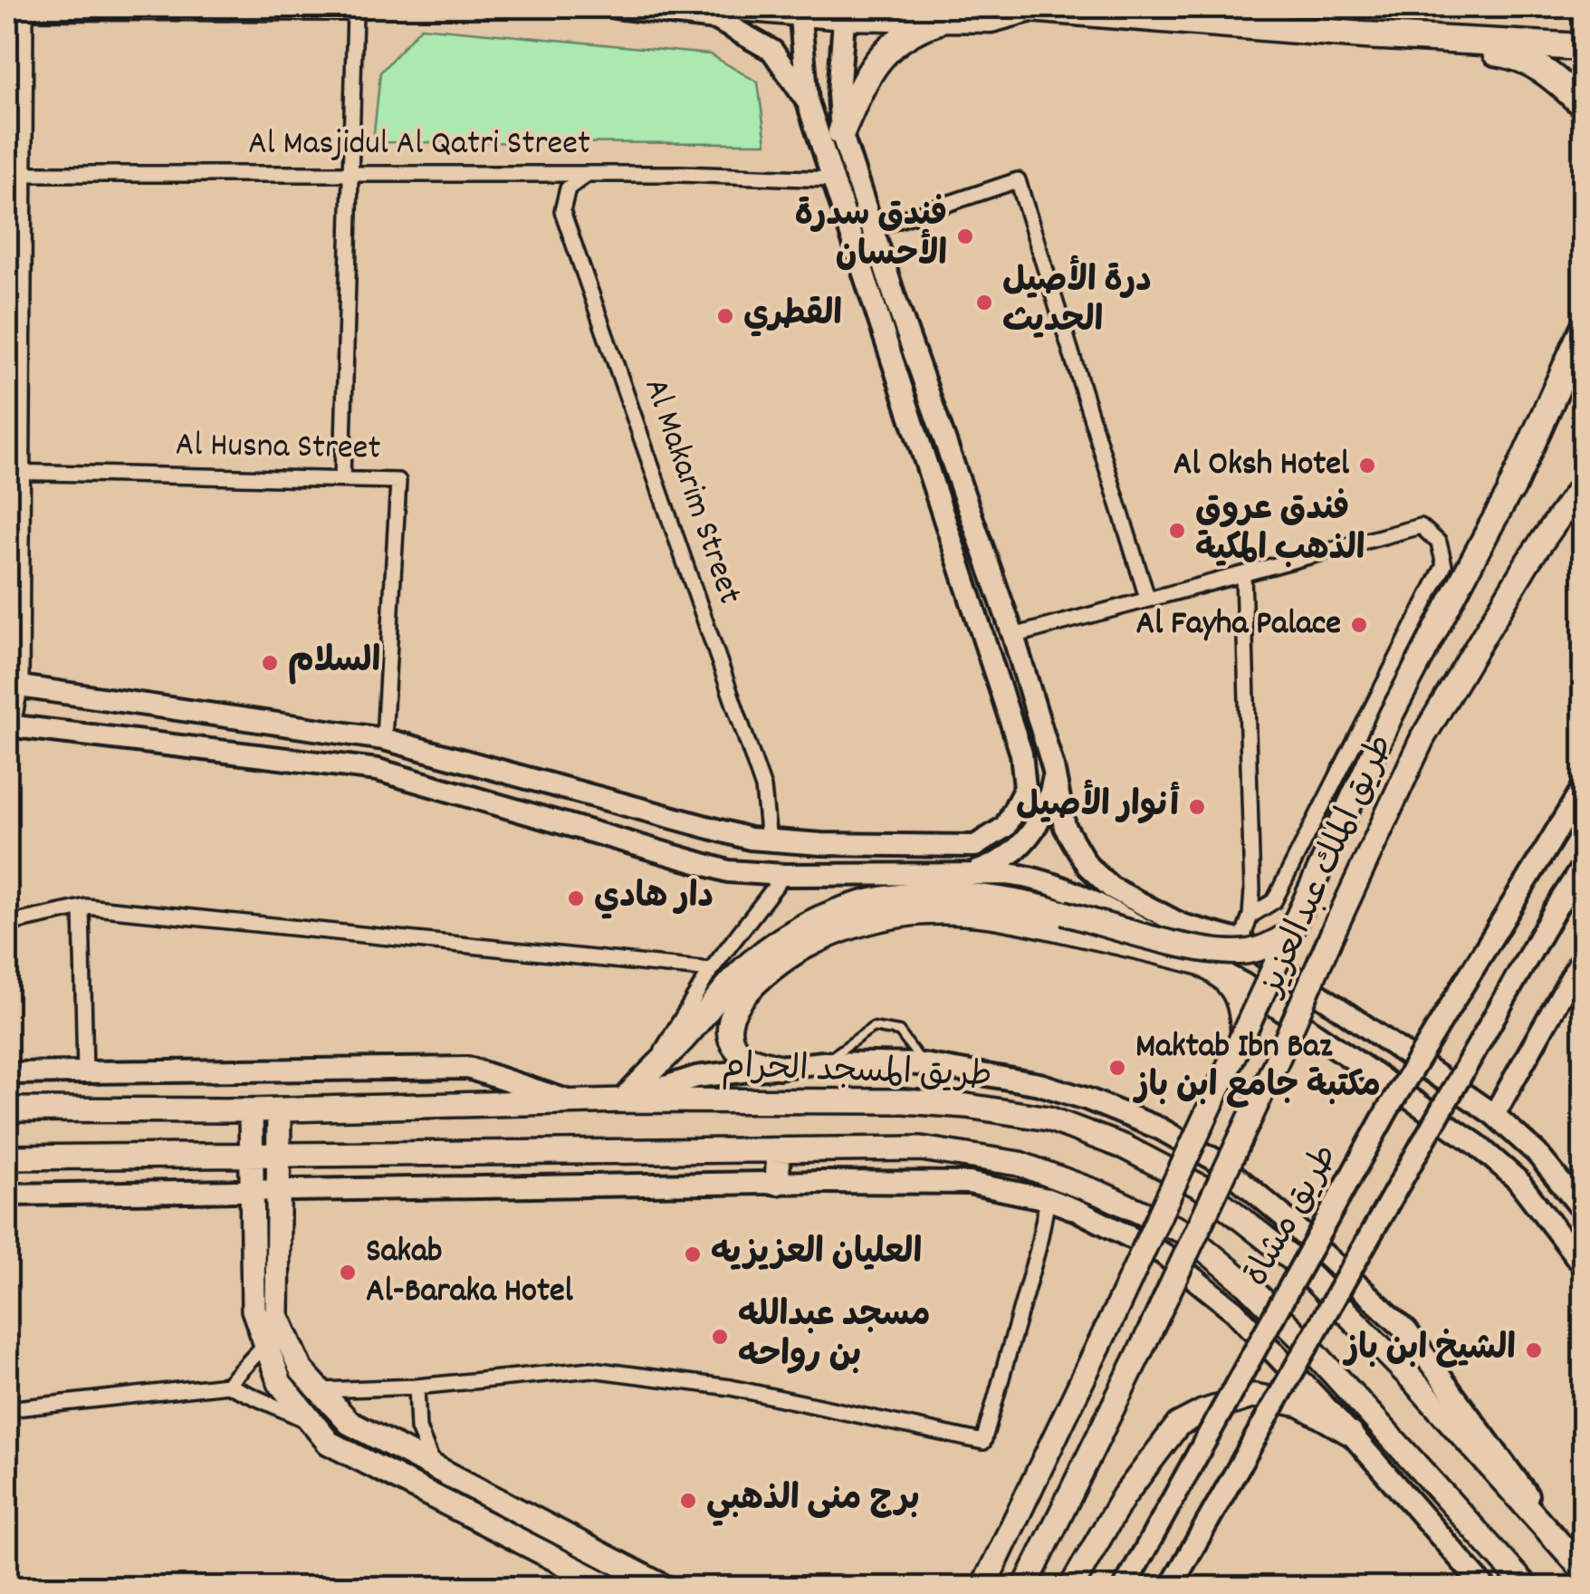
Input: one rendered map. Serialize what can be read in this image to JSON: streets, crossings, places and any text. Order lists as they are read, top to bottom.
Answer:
{
  "streets": {
    "main road": ["طريق الملك عبدالعزيز", "طريق المسجد الحرام"],
    "street": [
      "Al Masjidul Al Qatri Street",
      "Al Husna Street",
      "Al Makarim Street",
      "طريق مشاة"
    ]
  },
  "crossings": [
    ["Al Masjidul Al Qatri Street", "Al Makarim Street"]
  ],
  "places": [
    "فندق سدرة الأحسان",
    "درة الأصيل الحديث",
    "القطري",
    "Al Oksh Hotel",
    "فندق عروق الذهب المكية",
    "Al Fayha Palace",
    "السلام",
    "أنوار الأصيل",
    "دار هادي",
    "Maktab Ibn Baz مكتبة جامع ابن باز",
    "العليان العزيزيه",
    "Sakab Al-Baraka Hotel",
    "مسجد عبدالله بن رواحه",
    "الشيخ ابن باز",
    "برج منى الذهبي"
  ]
}
